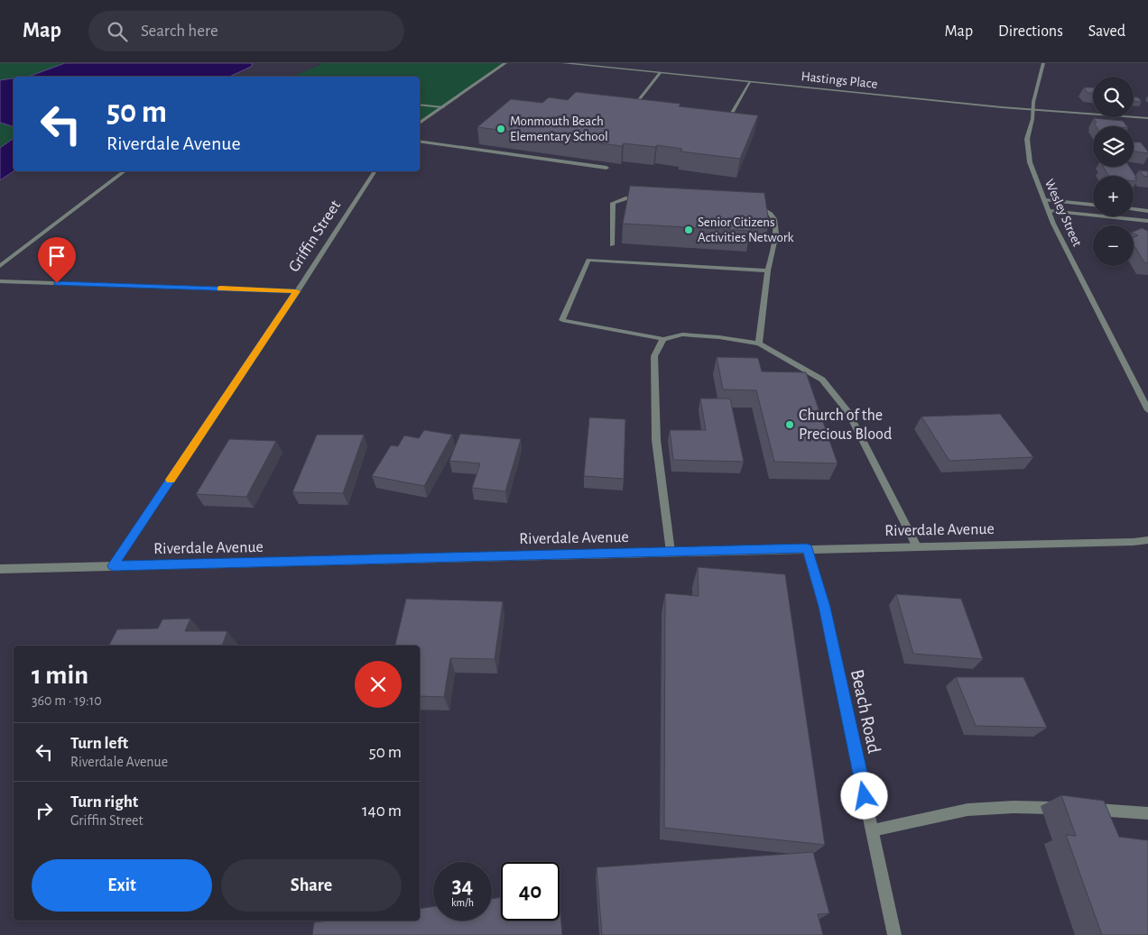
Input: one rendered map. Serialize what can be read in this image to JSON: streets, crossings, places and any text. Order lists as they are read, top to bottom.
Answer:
{
  "streets": {
    "street": [
      "Hastings Place",
      "Wesley Street",
      "Griffin Street",
      "Riverdale Avenue",
      "Beach Road"
    ]
  },
  "crossings": [
    ["Hastings Place", "Wesley Street"],
    ["Griffin Street", "Riverdale Avenue"],
    ["Riverdale Avenue", "Beach Road"]
  ],
  "places": ["Monmouth Beach Elementary School", "Senior Citizens Activities Network", "Church of the Precious Blood"],
  "page": {
    "header": "Map",
    "search": "Search here",
    "nav": ["Map", "Directions", "Saved"],
    "map_buttons": ["+", "−"],
    "turn": ["50 m", "Riverdale Avenue"],
    "heading": ["1 min", "360 m · 19:10"],
    "list": [
      {
        "name": "Turn left",
        "note": "Riverdale Avenue",
        "value": "50 m"
      },
      {
        "name": "Turn right",
        "note": "Griffin Street",
        "value": "140 m"
      }
    ],
    "buttons": ["Exit", "Share"],
    "speed": "34 km/h",
    "limit": "40"
  }
}
